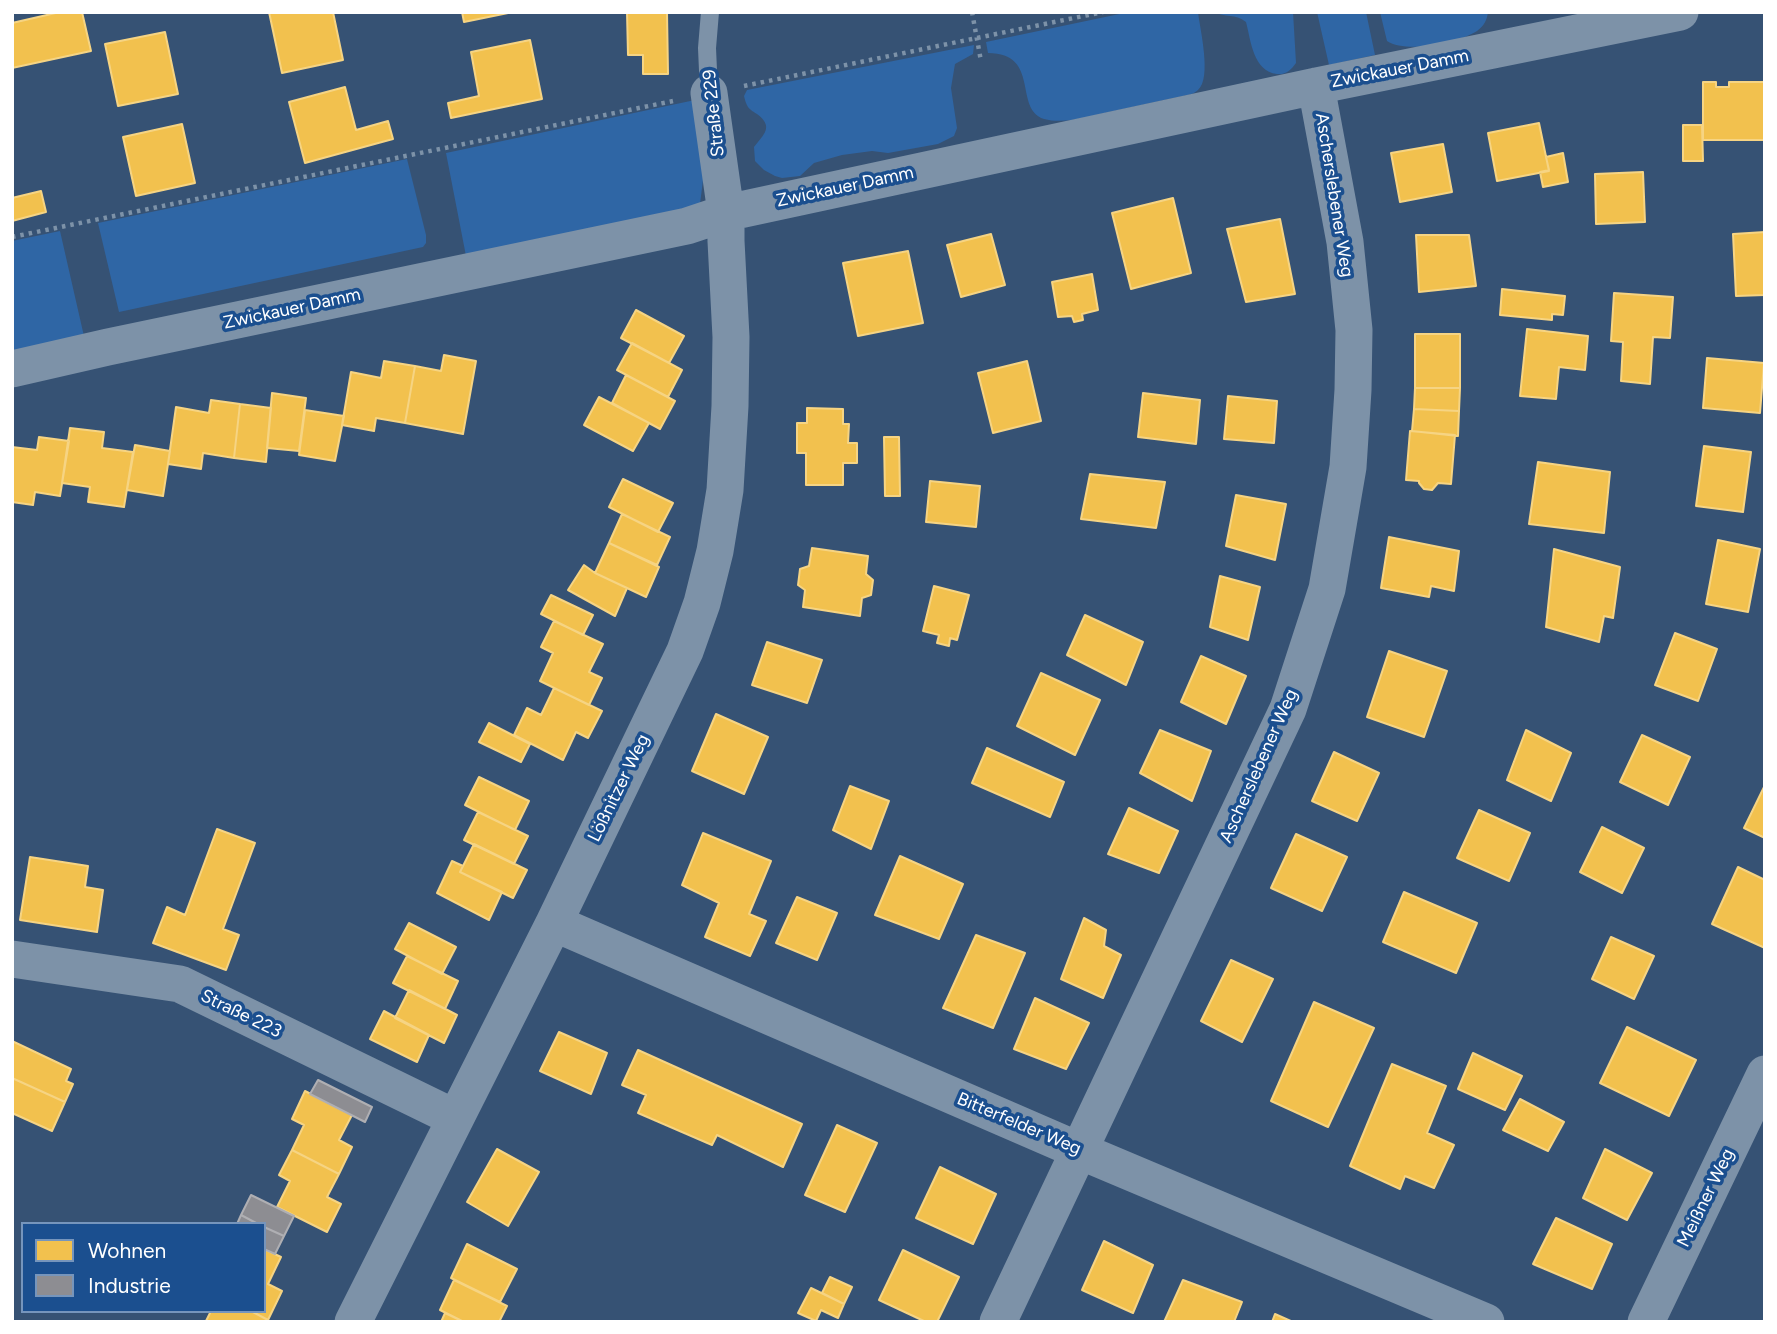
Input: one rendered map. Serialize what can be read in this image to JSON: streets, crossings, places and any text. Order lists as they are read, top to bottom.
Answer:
{
  "streets": {
    "street": [
      "Zwickauer Damm",
      "Straße 229",
      "Ascherslebener Weg",
      "Lößnitzer Weg",
      "Straße 223",
      "Bitterfelder Weg",
      "Meißner Weg"
    ]
  },
  "crossings": [
    ["Zwickauer Damm", "Straße 229"],
    ["Zwickauer Damm", "Ascherslebener Weg"],
    ["Zwickauer Damm", "Lößnitzer Weg"],
    ["Straße 229", "Lößnitzer Weg"],
    ["Ascherslebener Weg", "Bitterfelder Weg"],
    ["Lößnitzer Weg", "Straße 223"],
    ["Lößnitzer Weg", "Bitterfelder Weg"]
  ],
  "legend": ["Wohnen", "Industrie"]
}
